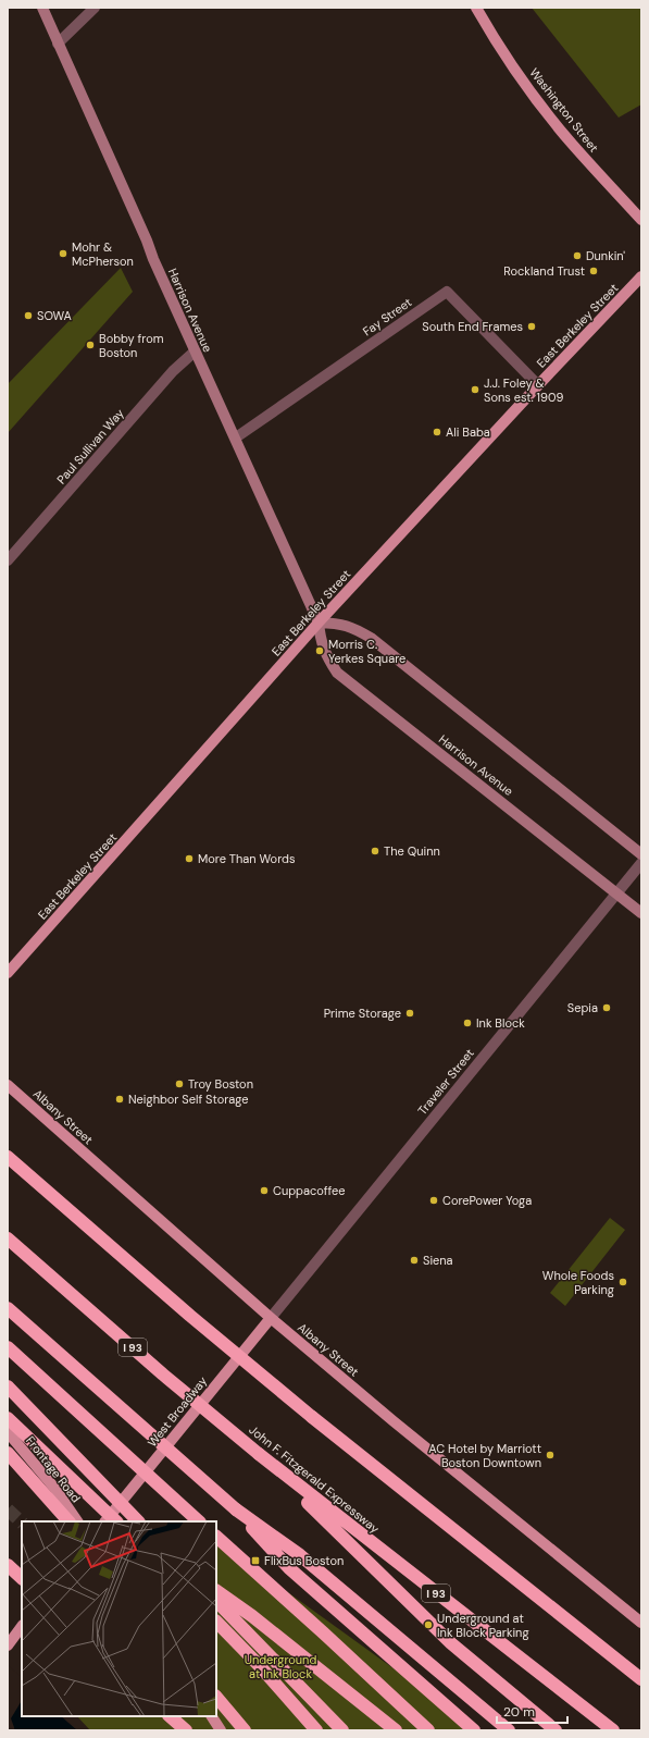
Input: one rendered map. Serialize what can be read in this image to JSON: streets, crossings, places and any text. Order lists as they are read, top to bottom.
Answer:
{
  "streets": {
    "highway": ["I 93", "John F. Fitzgerald Expressway"],
    "main road": [
      "Washington Street",
      "Harrison Avenue",
      "East Berkeley Street",
      "Albany Street",
      "West Broadway",
      "Frontage Road"
    ],
    "street": ["Fay Street", "Paul Sullivan Way", "Traveler Street"]
  },
  "crossings": [
    ["Harrison Avenue", "Fay Street"],
    ["Harrison Avenue", "East Berkeley Street"],
    ["Harrison Avenue", "Paul Sullivan Way"],
    ["Harrison Avenue", "Traveler Street"],
    ["Fay Street", "East Berkeley Street"],
    ["Traveler Street", "Albany Street"],
    ["Traveler Street", "West Broadway"],
    ["Albany Street", "West Broadway"]
  ],
  "parks": ["Underground at Ink Block"],
  "places": {
    "other": [
      "Mohr & McPherson",
      "Dunkin'",
      "Rockland Trust",
      "SOWA",
      "South End Frames",
      "Bobby from Boston",
      "J.J. Foley & Sons est. 1909",
      "Ali Baba",
      "Morris C. Yerkes Square",
      "The Quinn",
      "More Than Words",
      "Sepia",
      "Prime Storage",
      "Ink Block",
      "Troy Boston",
      "Neighbor Self Storage",
      "Cuppacoffee",
      "CorePower Yoga",
      "Siena",
      "Whole Foods Parking",
      "AC Hotel by Marriott Boston Downtown",
      "Underground at Ink Block Parking"
    ],
    "transit": ["FlixBus Boston"]
  },
  "scale_bar": "20 m"
}
